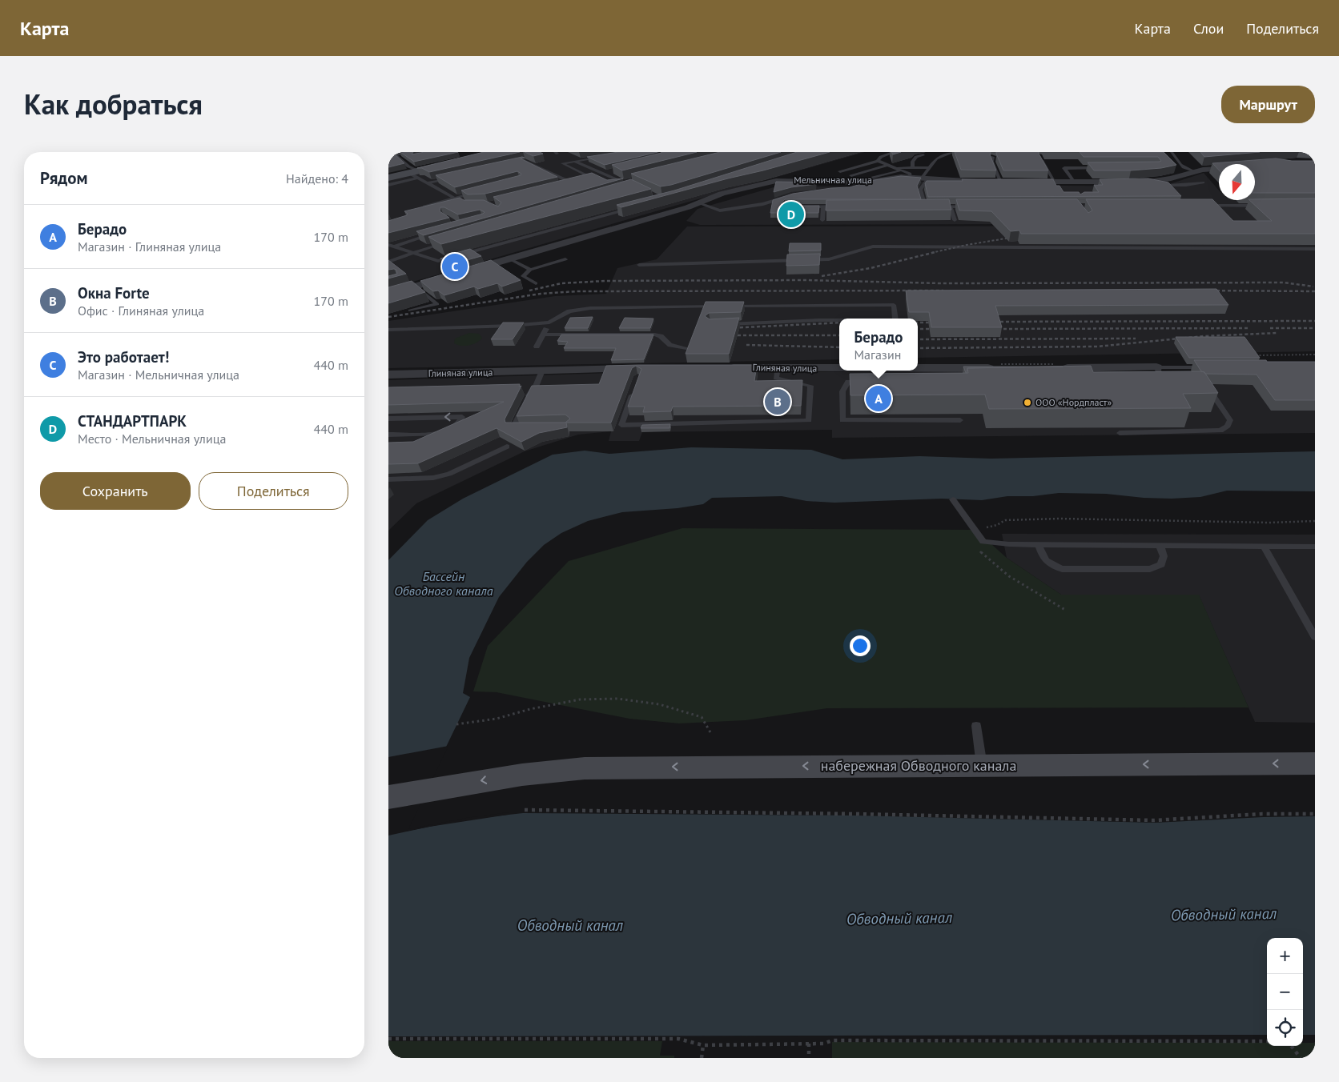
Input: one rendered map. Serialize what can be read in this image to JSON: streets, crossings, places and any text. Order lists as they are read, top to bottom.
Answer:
{
  "streets": {
    "main road": ["набережная Обводного канала"],
    "street": ["Мельничная улица", "Глиняная улица"]
  },
  "one_way": ["набережная Обводного канала"],
  "water": ["Бассейн Обводного канала", "Обводный канал"],
  "places": ["ООО «Нордпласт»"],
  "north": "bottom",
  "page": {
    "header": "Карта",
    "nav": ["Карта", "Слои", "Поделиться"],
    "title": "Как добраться",
    "buttons": [
      "Маршрут",
      ["Сохранить", "Поделиться"]
    ],
    "heading": ["Рядом", "Найдено: 4"],
    "pins": [
      "D",
      "C",
      "A",
      "B"
    ],
    "list": [
      {
        "mark": "A",
        "name": "Берадо",
        "note": "Магазин · Глиняная улица",
        "value": "170 m"
      },
      {
        "mark": "B",
        "name": "Окна Forte",
        "note": "Офис · Глиняная улица",
        "value": "170 m"
      },
      {
        "mark": "C",
        "name": "Это работает!",
        "note": "Магазин · Мельничная улица",
        "value": "440 m"
      },
      {
        "mark": "D",
        "name": "СТАНДАРТПАРК",
        "note": "Место · Мельничная улица",
        "value": "440 m"
      }
    ],
    "popup": ["Берадо", "Магазин"],
    "map_buttons": ["+", "−"]
  }
}
